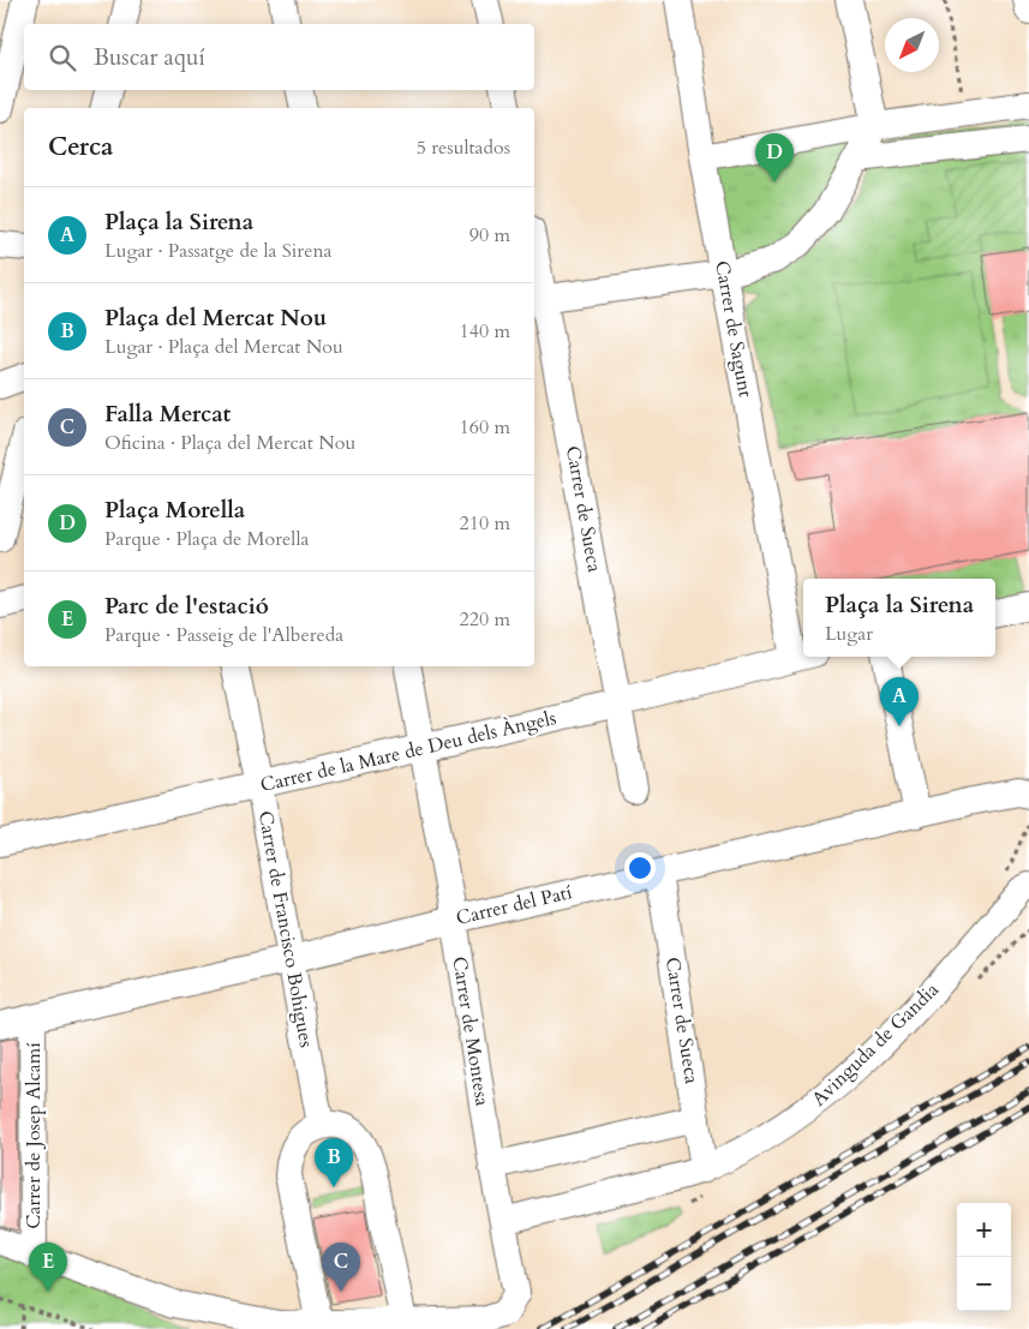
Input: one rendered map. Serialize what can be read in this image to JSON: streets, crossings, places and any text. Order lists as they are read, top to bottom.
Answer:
{
  "streets": {
    "street": [
      "Carrer de Sagunt",
      "Carrer de Sueca",
      "Carrer de la Mare de Deu dels Àngels",
      "Carrer del Patí",
      "Carrer de Francisco Bohigues",
      "Carrer de Montesa",
      "Avinguda de Gandia",
      "Carrer de Josep Alcamí"
    ]
  },
  "crossings": [
    ["Carrer de Sueca", "Carrer de la Mare de Deu dels Àngels"],
    ["Carrer de Sueca", "Carrer del Patí"],
    ["Carrer de Sueca", "Avinguda de Gandia"],
    ["Carrer de la Mare de Deu dels Àngels", "Carrer de Francisco Bohigues"],
    ["Carrer de la Mare de Deu dels Àngels", "Carrer de Montesa"],
    ["Carrer del Patí", "Carrer de Francisco Bohigues"],
    ["Carrer del Patí", "Carrer de Montesa"],
    ["Carrer del Patí", "Carrer de Josep Alcamí"],
    ["Carrer de Montesa", "Avinguda de Gandia"]
  ],
  "north": "bottom left",
  "page": {
    "search": "Buscar aquí",
    "heading": ["Cerca", "5 resultados"],
    "pins": [
      "D",
      "A",
      "B",
      "C",
      "E"
    ],
    "list": [
      {
        "mark": "A",
        "name": "Plaça la Sirena",
        "note": "Lugar · Passatge de la Sirena",
        "value": "90 m"
      },
      {
        "mark": "B",
        "name": "Plaça del Mercat Nou",
        "note": "Lugar · Plaça del Mercat Nou",
        "value": "140 m"
      },
      {
        "mark": "C",
        "name": "Falla Mercat",
        "note": "Oficina · Plaça del Mercat Nou",
        "value": "160 m"
      },
      {
        "mark": "D",
        "name": "Plaça Morella",
        "note": "Parque · Plaça de Morella",
        "value": "210 m"
      },
      {
        "mark": "E",
        "name": "Parc de l'estació",
        "note": "Parque · Passeig de l'Albereda",
        "value": "220 m"
      }
    ],
    "popup": ["Plaça la Sirena", "Lugar"],
    "map_buttons": ["+", "−"]
  }
}
